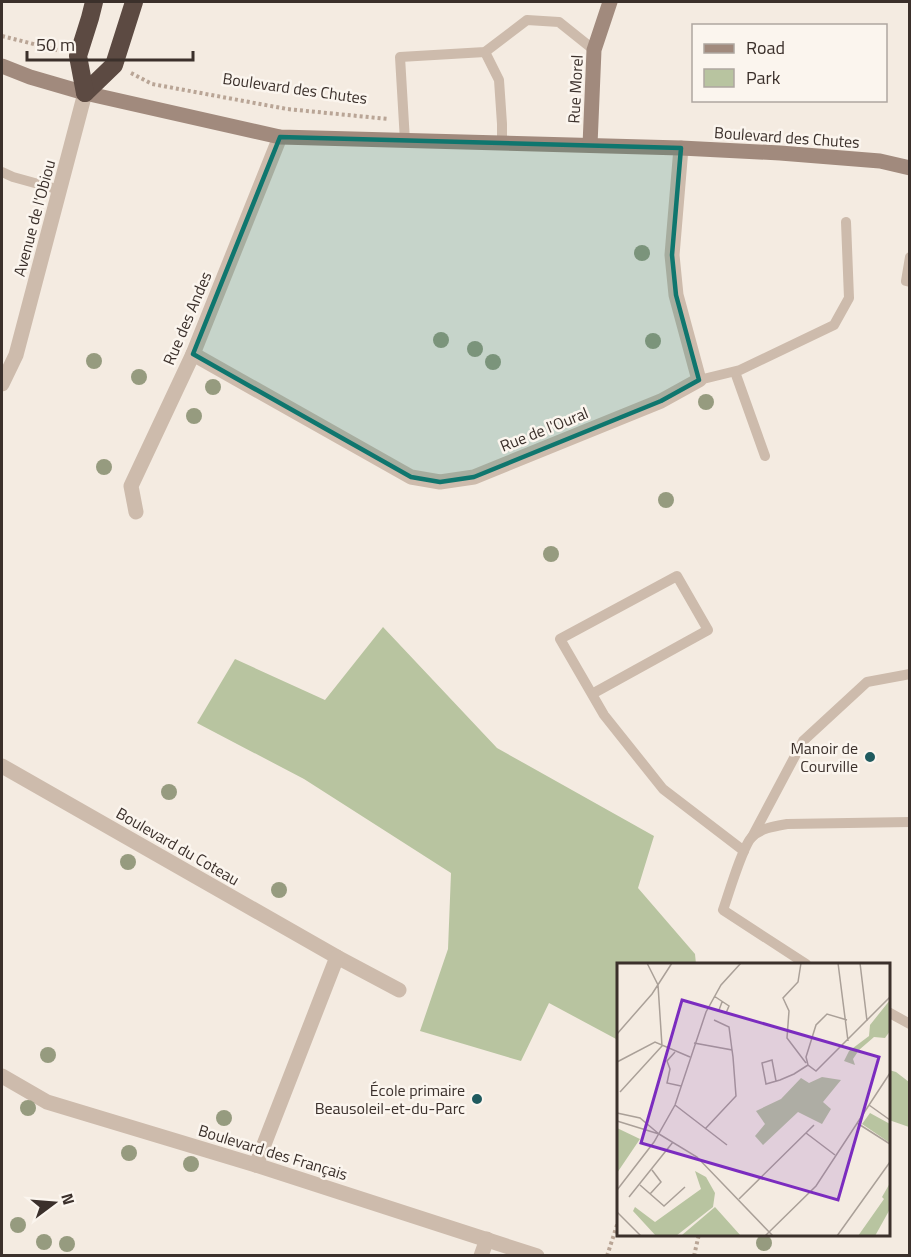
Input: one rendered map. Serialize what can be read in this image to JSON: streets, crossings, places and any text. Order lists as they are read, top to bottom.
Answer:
{
  "streets": {
    "street": [
      "Boulevard des Chutes",
      "Rue Morel",
      "Avenue de l'Obiou",
      "Rue des Andes",
      "Rue de l'Oural",
      "Boulevard du Coteau",
      "Boulevard des Français"
    ]
  },
  "crossings": [
    ["Boulevard des Chutes", "Rue Morel"],
    ["Boulevard des Chutes", "Avenue de l'Obiou"],
    ["Boulevard des Chutes", "Rue des Andes"],
    ["Rue des Andes", "Rue de l'Oural"]
  ],
  "places": ["Manoir de Courville", "École primaire Beausoleil-et-du-Parc"],
  "legend": ["Road", "Park"],
  "scale_bar": "50 m",
  "north": "right"
}
